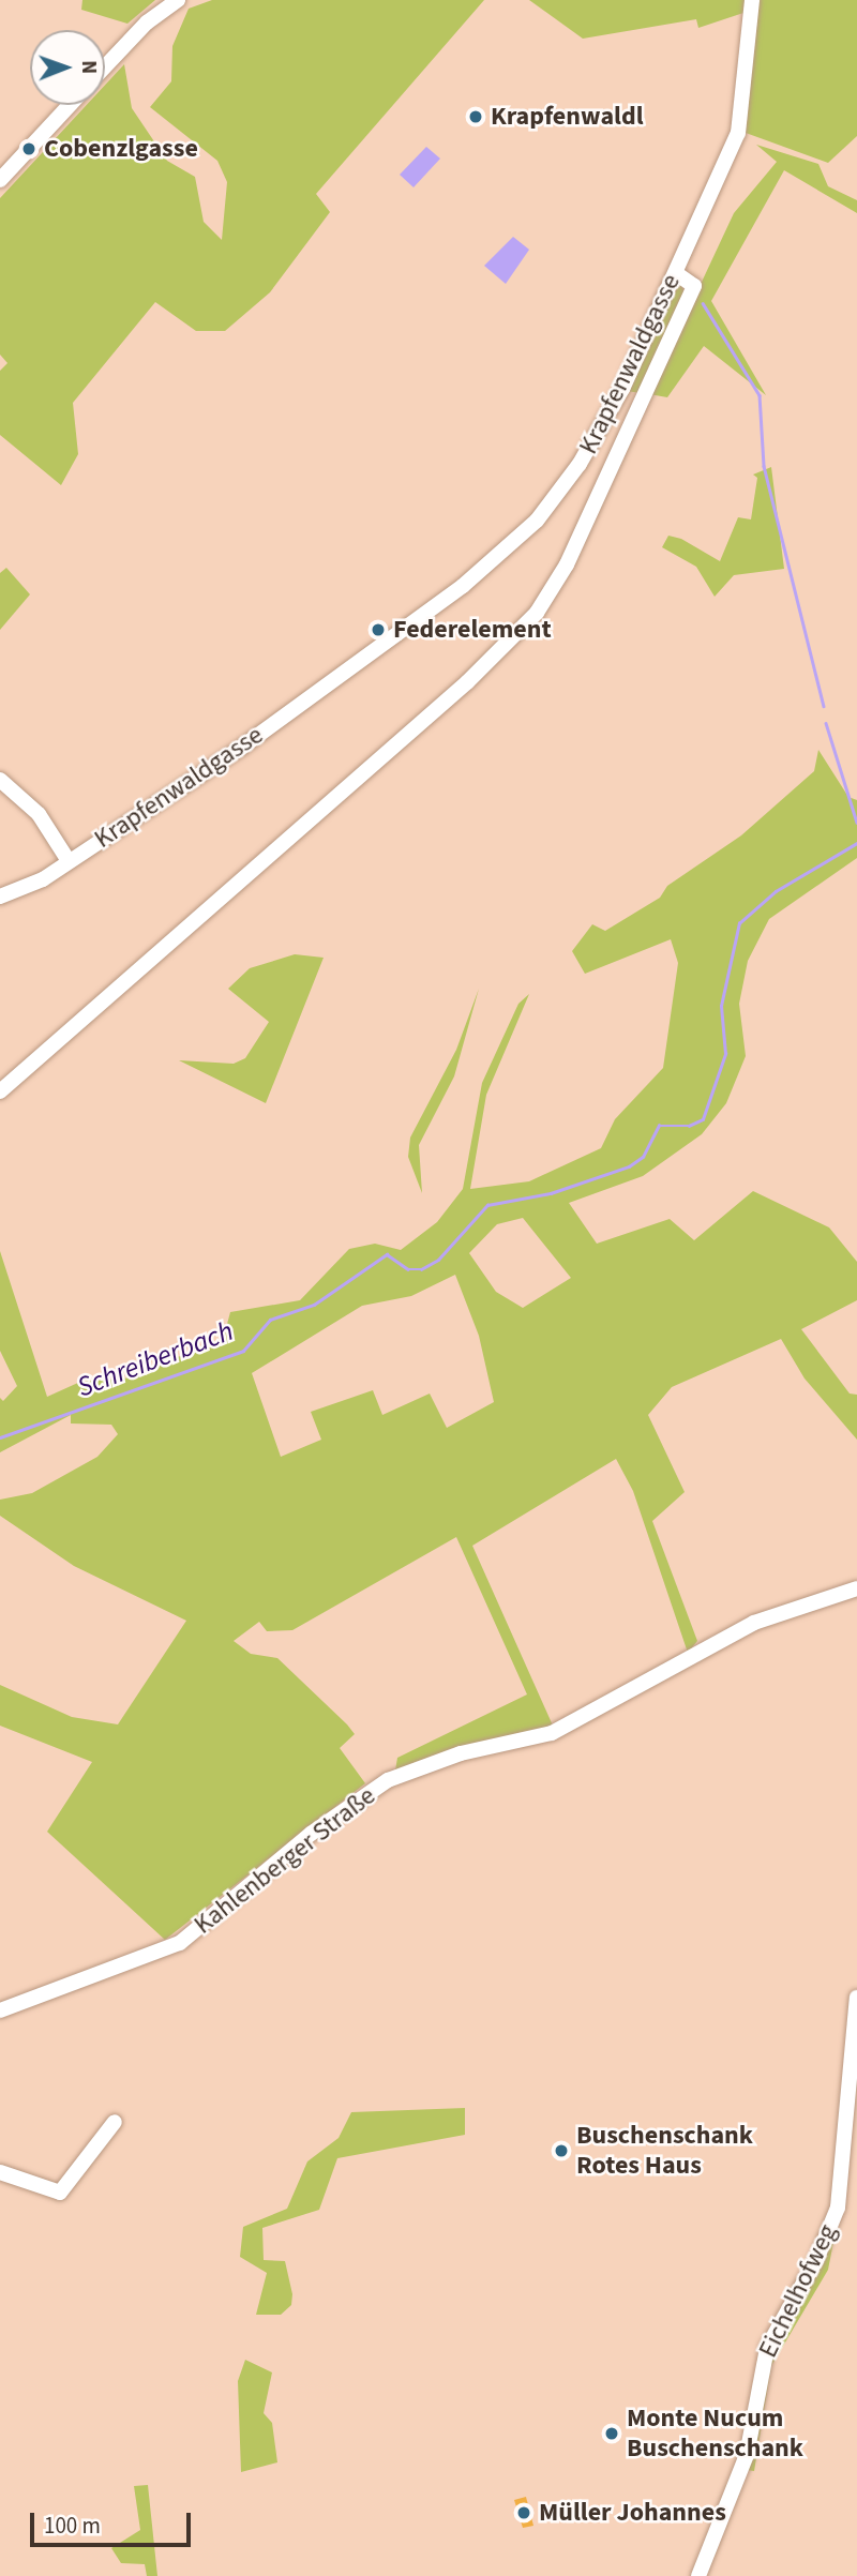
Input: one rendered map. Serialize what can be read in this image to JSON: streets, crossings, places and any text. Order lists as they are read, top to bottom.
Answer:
{
  "streets": {
    "street": ["Krapfenwaldgasse", "Kahlenberger Straße", "Eichelhofweg"]
  },
  "water": ["Schreiberbach"],
  "places": [
    "Krapfenwaldl",
    "Cobenzlgasse",
    "Federelement",
    "Buschenschank Rotes Haus",
    "Monte Nucum Buschenschank",
    "Müller Johannes"
  ],
  "scale_bar": "100 m",
  "north": "right"
}
